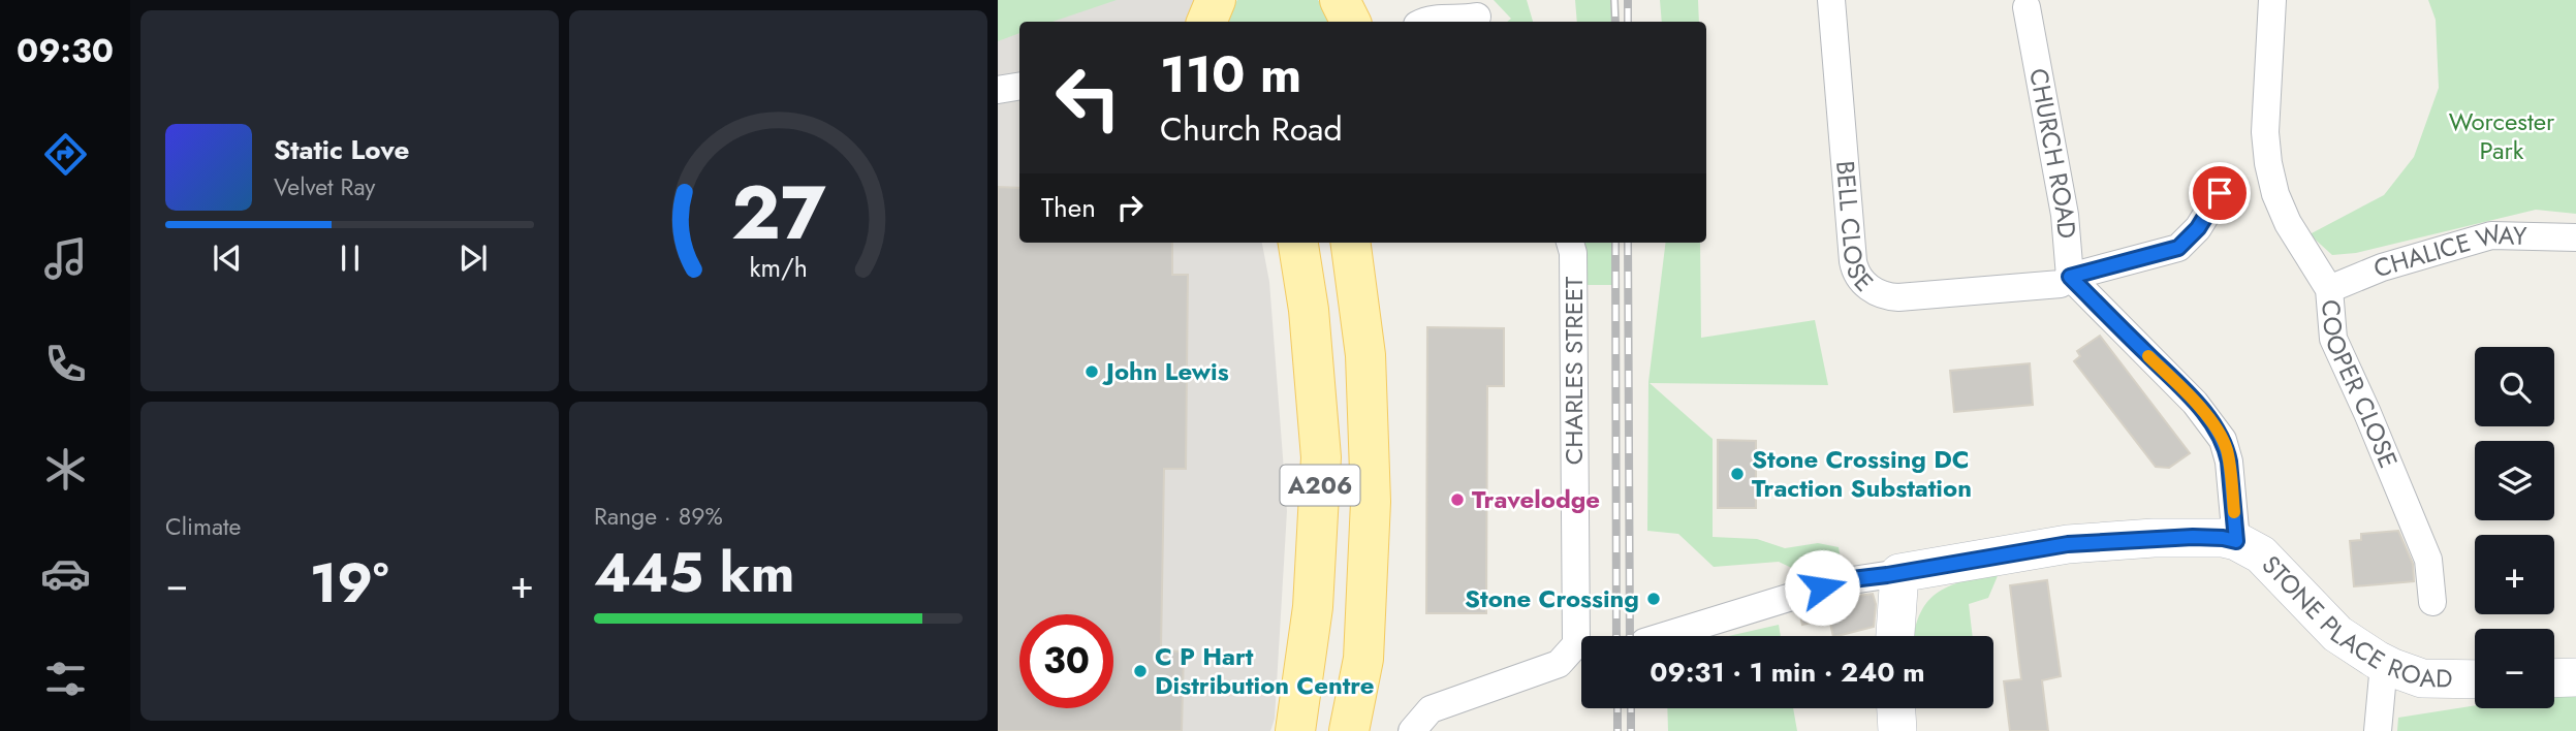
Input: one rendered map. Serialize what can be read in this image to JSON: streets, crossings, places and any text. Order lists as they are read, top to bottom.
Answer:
{
  "streets": {
    "main road": ["A206"],
    "street": [
      "CHURCH ROAD",
      "BELL CLOSE",
      "CHALICE WAY",
      "CHARLES STREET",
      "COOPER CLOSE",
      "STONE PLACE ROAD"
    ]
  },
  "crossings": [
    ["CHURCH ROAD", "BELL CLOSE"],
    ["CHALICE WAY", "COOPER CLOSE"]
  ],
  "parks": ["Worcester Park"],
  "places": [
    "John Lewis",
    "Stone Crossing DC Traction Substation",
    "Travelodge",
    "Stone Crossing",
    "C P Hart Distribution Centre"
  ],
  "page": {
    "tabs": "09:30",
    "turn": ["110 m", "Church Road"],
    "song": ["Static Love", "Velvet Ray"],
    "then": "Then",
    "map_buttons": ["+", "−"],
    "tile": [
      "Climate",
      ["Range · 89%", "445 km"]
    ],
    "heat": ["−", "19°", "+"],
    "limit": "30",
    "trip": "09:31 · 1 min · 240 m",
    "gauge": ["27", "km/h"]
  }
}
